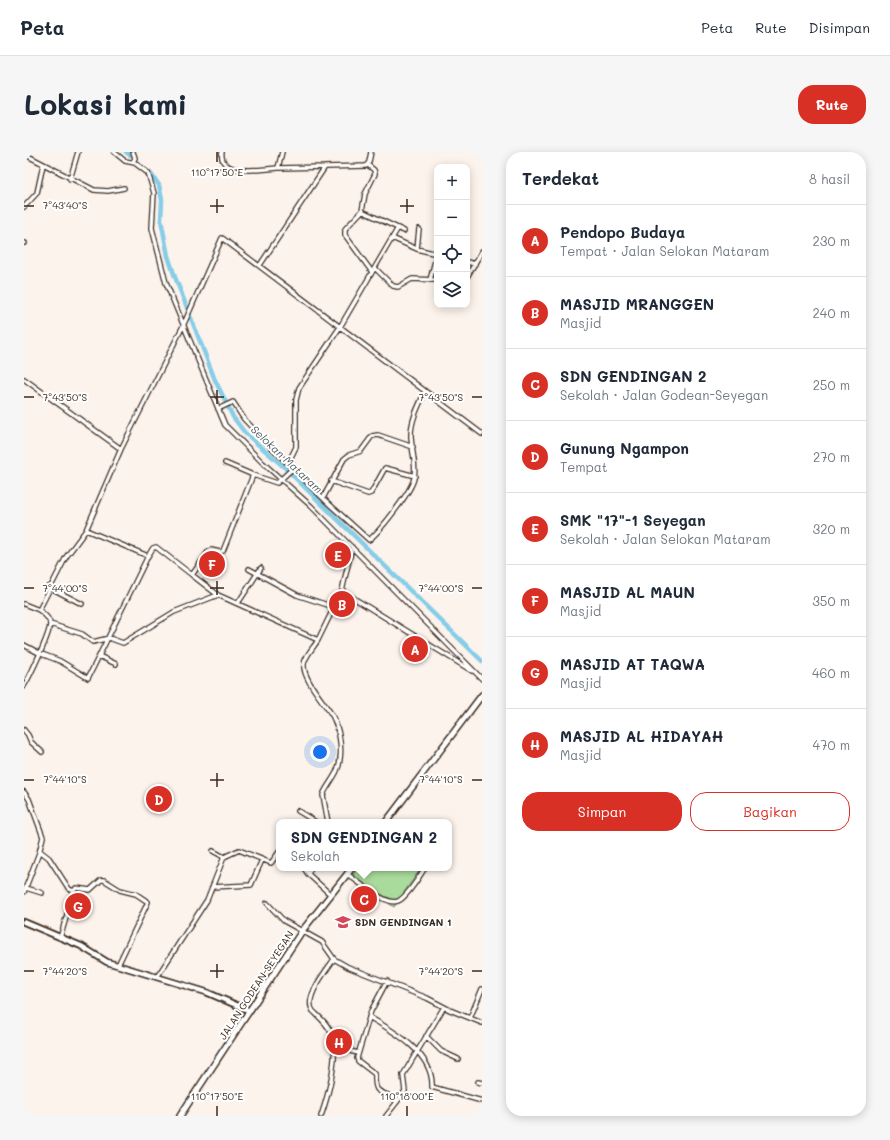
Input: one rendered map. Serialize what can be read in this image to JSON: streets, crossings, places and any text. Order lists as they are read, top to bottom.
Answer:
{
  "streets": {
    "main road": ["JALAN GODEAN-SEYEGAN"]
  },
  "water": ["Selokan Mataram"],
  "places": {
    "school or university": ["SDN GENDINGAN 1"]
  },
  "page": {
    "header": "Peta",
    "nav": ["Peta", "Rute", "Disimpan"],
    "buttons": [
      "Rute",
      ["Simpan", "Bagikan"]
    ],
    "title": "Lokasi kami",
    "heading": ["Terdekat", "8 hasil"],
    "map_buttons": ["+", "−"],
    "list": [
      {
        "mark": "A",
        "name": "Pendopo Budaya",
        "note": "Tempat · Jalan Selokan Mataram",
        "value": "230 m"
      },
      {
        "mark": "B",
        "name": "MASJID MRANGGEN",
        "note": "Masjid",
        "value": "240 m"
      },
      {
        "mark": "C",
        "name": "SDN GENDINGAN 2",
        "note": "Sekolah · Jalan Godean-Seyegan",
        "value": "250 m"
      },
      {
        "mark": "D",
        "name": "Gunung Ngampon",
        "note": "Tempat",
        "value": "270 m"
      },
      {
        "mark": "E",
        "name": "SMK \"17\"-1 Seyegan",
        "note": "Sekolah · Jalan Selokan Mataram",
        "value": "320 m"
      },
      {
        "mark": "F",
        "name": "MASJID AL MAUN",
        "note": "Masjid",
        "value": "350 m"
      },
      {
        "mark": "G",
        "name": "MASJID AT TAQWA",
        "note": "Masjid",
        "value": "460 m"
      },
      {
        "mark": "H",
        "name": "MASJID AL HIDAYAH",
        "note": "Masjid",
        "value": "470 m"
      }
    ],
    "pins": [
      "E",
      "F",
      "B",
      "A",
      "D",
      "C",
      "G",
      "H"
    ],
    "popup": ["SDN GENDINGAN 2", "Sekolah"]
  },
  "coordinates": [
    "110°17'50\"E",
    "7°43'40\"S",
    "7°43'50\"S",
    "7°44'00\"S",
    "7°44'10\"S",
    "7°44'20\"S",
    "110°18'00\"E"
  ]
}
